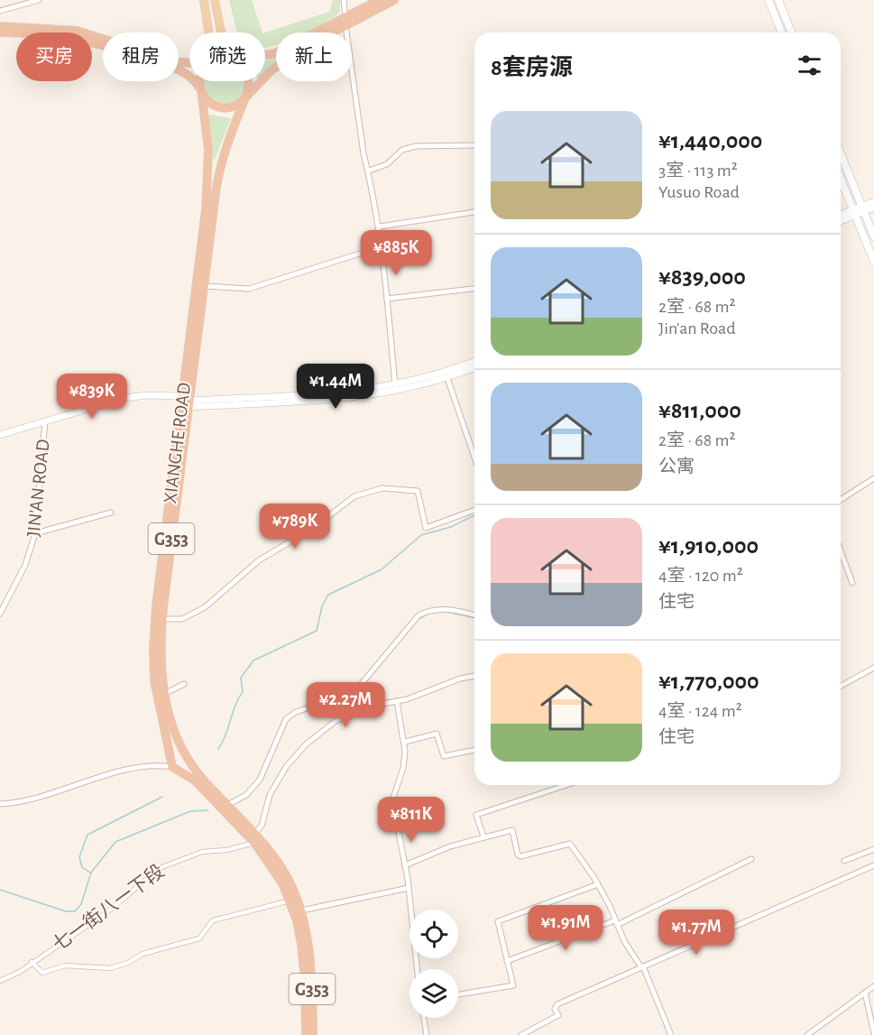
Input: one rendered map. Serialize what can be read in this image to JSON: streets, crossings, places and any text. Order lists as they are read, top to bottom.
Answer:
{
  "streets": {
    "highway": ["XIANGHE ROAD", "G353"],
    "street": ["JIN'AN ROAD", "七一街八一下段"]
  },
  "crossings": [
    ["XIANGHE ROAD", "JIN'AN ROAD"],
    ["XIANGHE ROAD", "七一街八一下段"]
  ],
  "page": {
    "chip": [
      "买房",
      "租房",
      "筛选",
      "新上"
    ],
    "heading": "8套房源",
    "list": [
      {
        "name": "¥1,440,000",
        "note": "3室 · 113 m² · Yusuo Road"
      },
      {
        "name": "¥839,000",
        "note": "2室 · 68 m² · Jin'an Road"
      },
      {
        "name": "¥811,000",
        "note": "2室 · 68 m² · 公寓"
      },
      {
        "name": "¥1,910,000",
        "note": "4室 · 120 m² · 住宅"
      },
      {
        "name": "¥1,770,000",
        "note": "4室 · 124 m² · 住宅"
      }
    ],
    "price": [
      "¥885K",
      "¥1.44M",
      "¥839K",
      "¥789K",
      "¥2.27M",
      "¥811K",
      "¥1.91M",
      "¥1.77M"
    ]
  }
}
